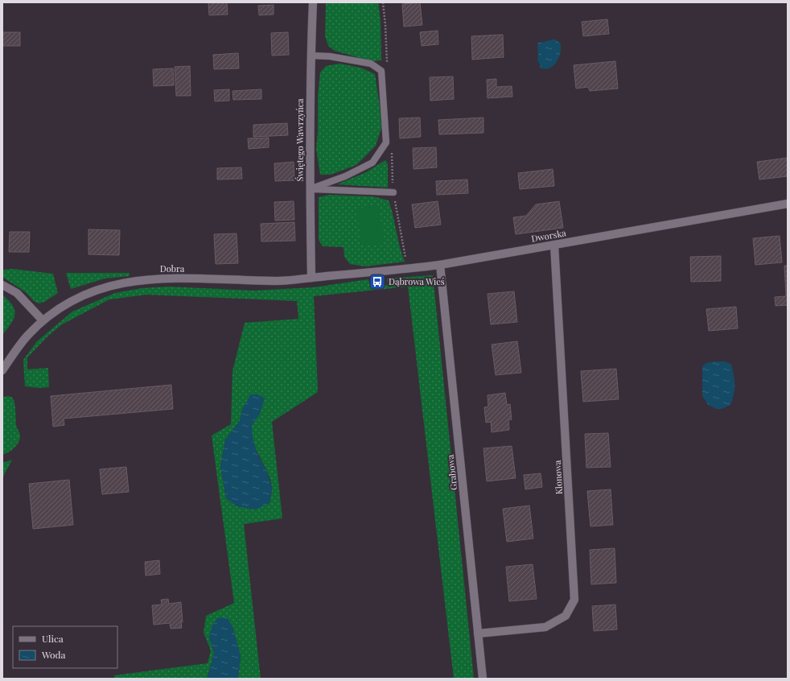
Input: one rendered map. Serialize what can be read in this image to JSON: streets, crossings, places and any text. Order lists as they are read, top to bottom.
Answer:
{
  "streets": {
    "street": [
      "Świętego Wawrzyńca",
      "Dworska",
      "Dobra",
      "Grabowa",
      "Klonowa"
    ]
  },
  "crossings": [
    ["Świętego Wawrzyńca", "Dworska"],
    ["Świętego Wawrzyńca", "Dobra"],
    ["Dworska", "Dobra"],
    ["Dworska", "Grabowa"],
    ["Dworska", "Klonowa"],
    ["Grabowa", "Klonowa"]
  ],
  "places": {
    "bus stop": ["Dąbrowa Wieś"]
  },
  "legend": ["Ulica", "Woda"]
}
